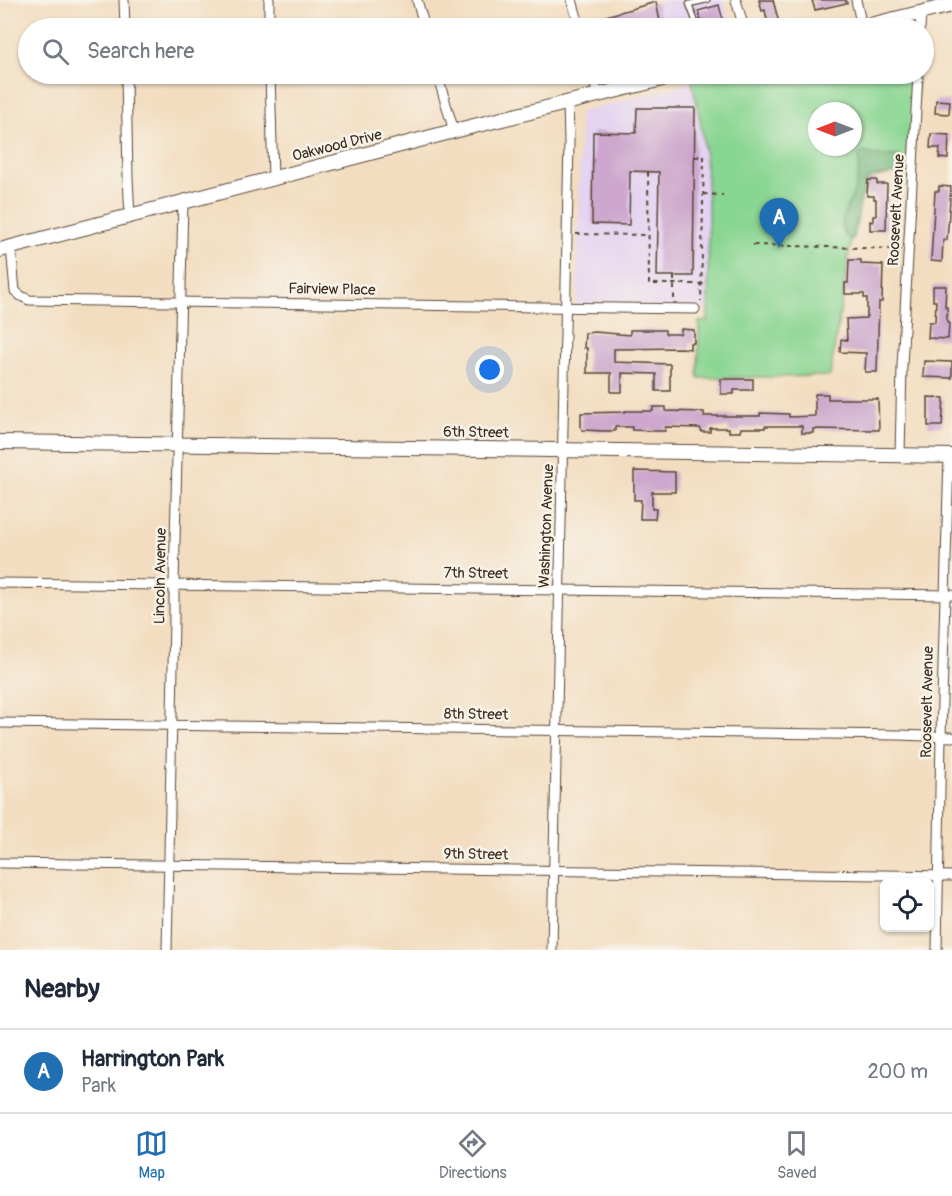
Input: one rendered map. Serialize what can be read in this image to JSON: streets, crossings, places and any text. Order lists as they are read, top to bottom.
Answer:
{
  "streets": {
    "street": [
      "Oakwood Drive",
      "Roosevelt Avenue",
      "Fairview Place",
      "6th Street",
      "Washington Avenue",
      "7th Street",
      "Lincoln Avenue",
      "8th Street",
      "9th Street"
    ]
  },
  "crossings": [
    ["Oakwood Drive", "Fairview Place"],
    ["Oakwood Drive", "Washington Avenue"],
    ["Oakwood Drive", "Lincoln Avenue"],
    ["Roosevelt Avenue", "6th Street"],
    ["Roosevelt Avenue", "7th Street"],
    ["Roosevelt Avenue", "8th Street"],
    ["Roosevelt Avenue", "9th Street"],
    ["Fairview Place", "Washington Avenue"],
    ["Fairview Place", "Lincoln Avenue"],
    ["6th Street", "Washington Avenue"],
    ["6th Street", "Lincoln Avenue"],
    ["Washington Avenue", "7th Street"],
    ["Washington Avenue", "8th Street"],
    ["Washington Avenue", "9th Street"],
    ["7th Street", "Lincoln Avenue"],
    ["Lincoln Avenue", "8th Street"],
    ["Lincoln Avenue", "9th Street"]
  ],
  "north": "left",
  "page": {
    "search": "Search here",
    "pins": "A",
    "heading": "Nearby",
    "list": [
      {
        "mark": "A",
        "name": "Harrington Park",
        "note": "Park",
        "value": "200 m"
      }
    ],
    "nav": ["Map", "Directions", "Saved"]
  }
}
